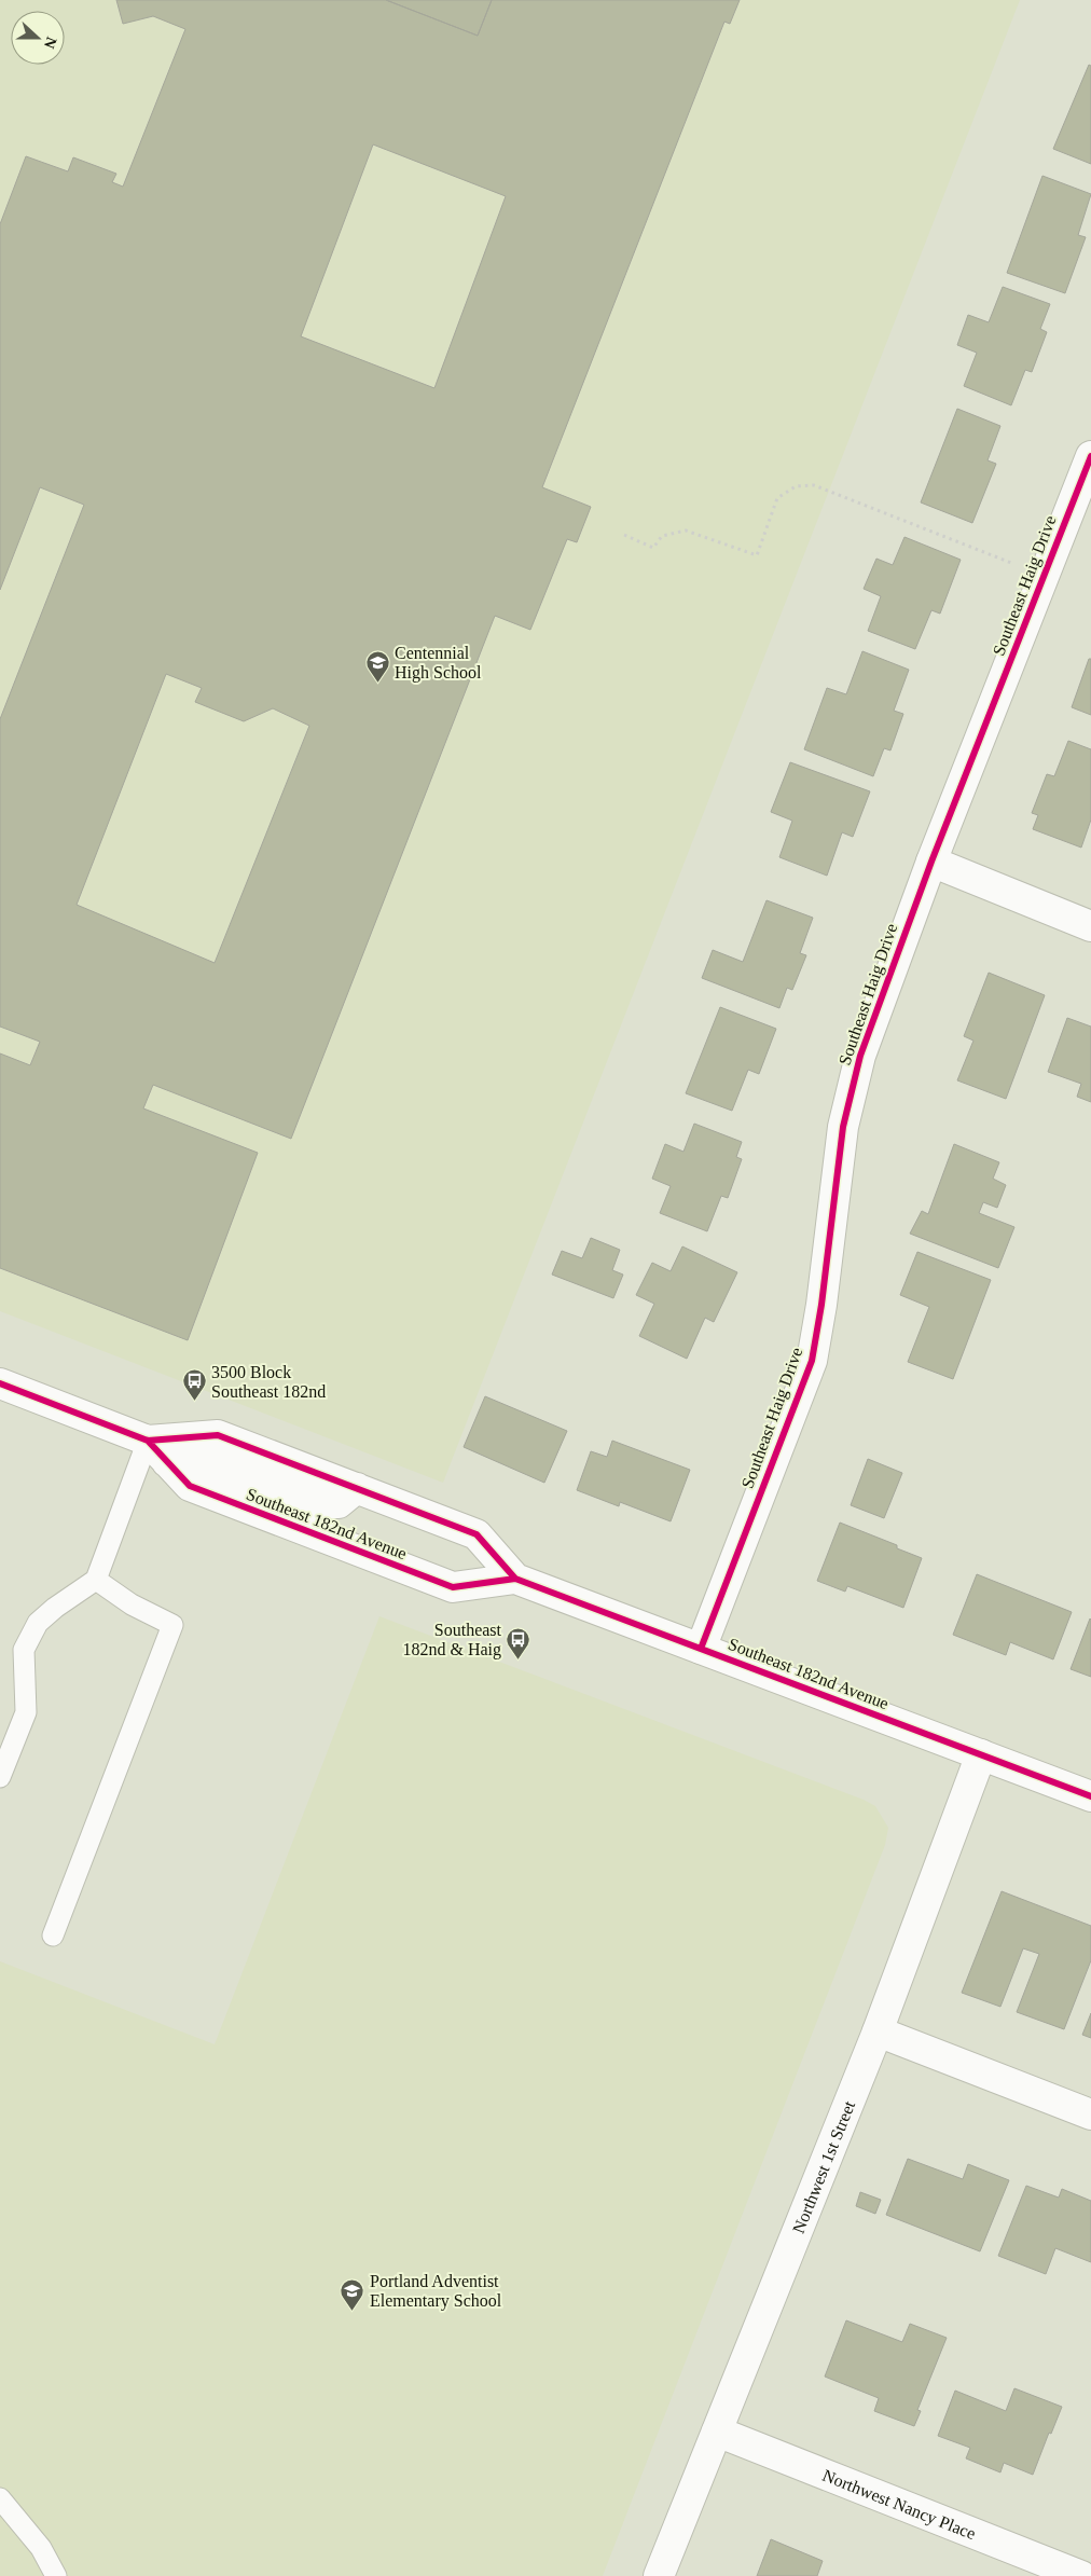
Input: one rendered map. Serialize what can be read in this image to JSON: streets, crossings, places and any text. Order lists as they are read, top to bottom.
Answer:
{
  "streets": {
    "street": [
      "Southeast Haig Drive",
      "Southeast 182nd Avenue",
      "Northwest 1st Street",
      "Northwest Nancy Place"
    ]
  },
  "crossings": [
    ["Southeast Haig Drive", "Southeast 182nd Avenue"],
    ["Southeast 182nd Avenue", "Northwest 1st Street"],
    ["Northwest 1st Street", "Northwest Nancy Place"]
  ],
  "places": {
    "school or university": ["Centennial High School", "Portland Adventist Elementary School"],
    "bus stop": ["3500 Block Southeast 182nd", "Southeast 182nd & Haig"]
  },
  "north": "right"
}
